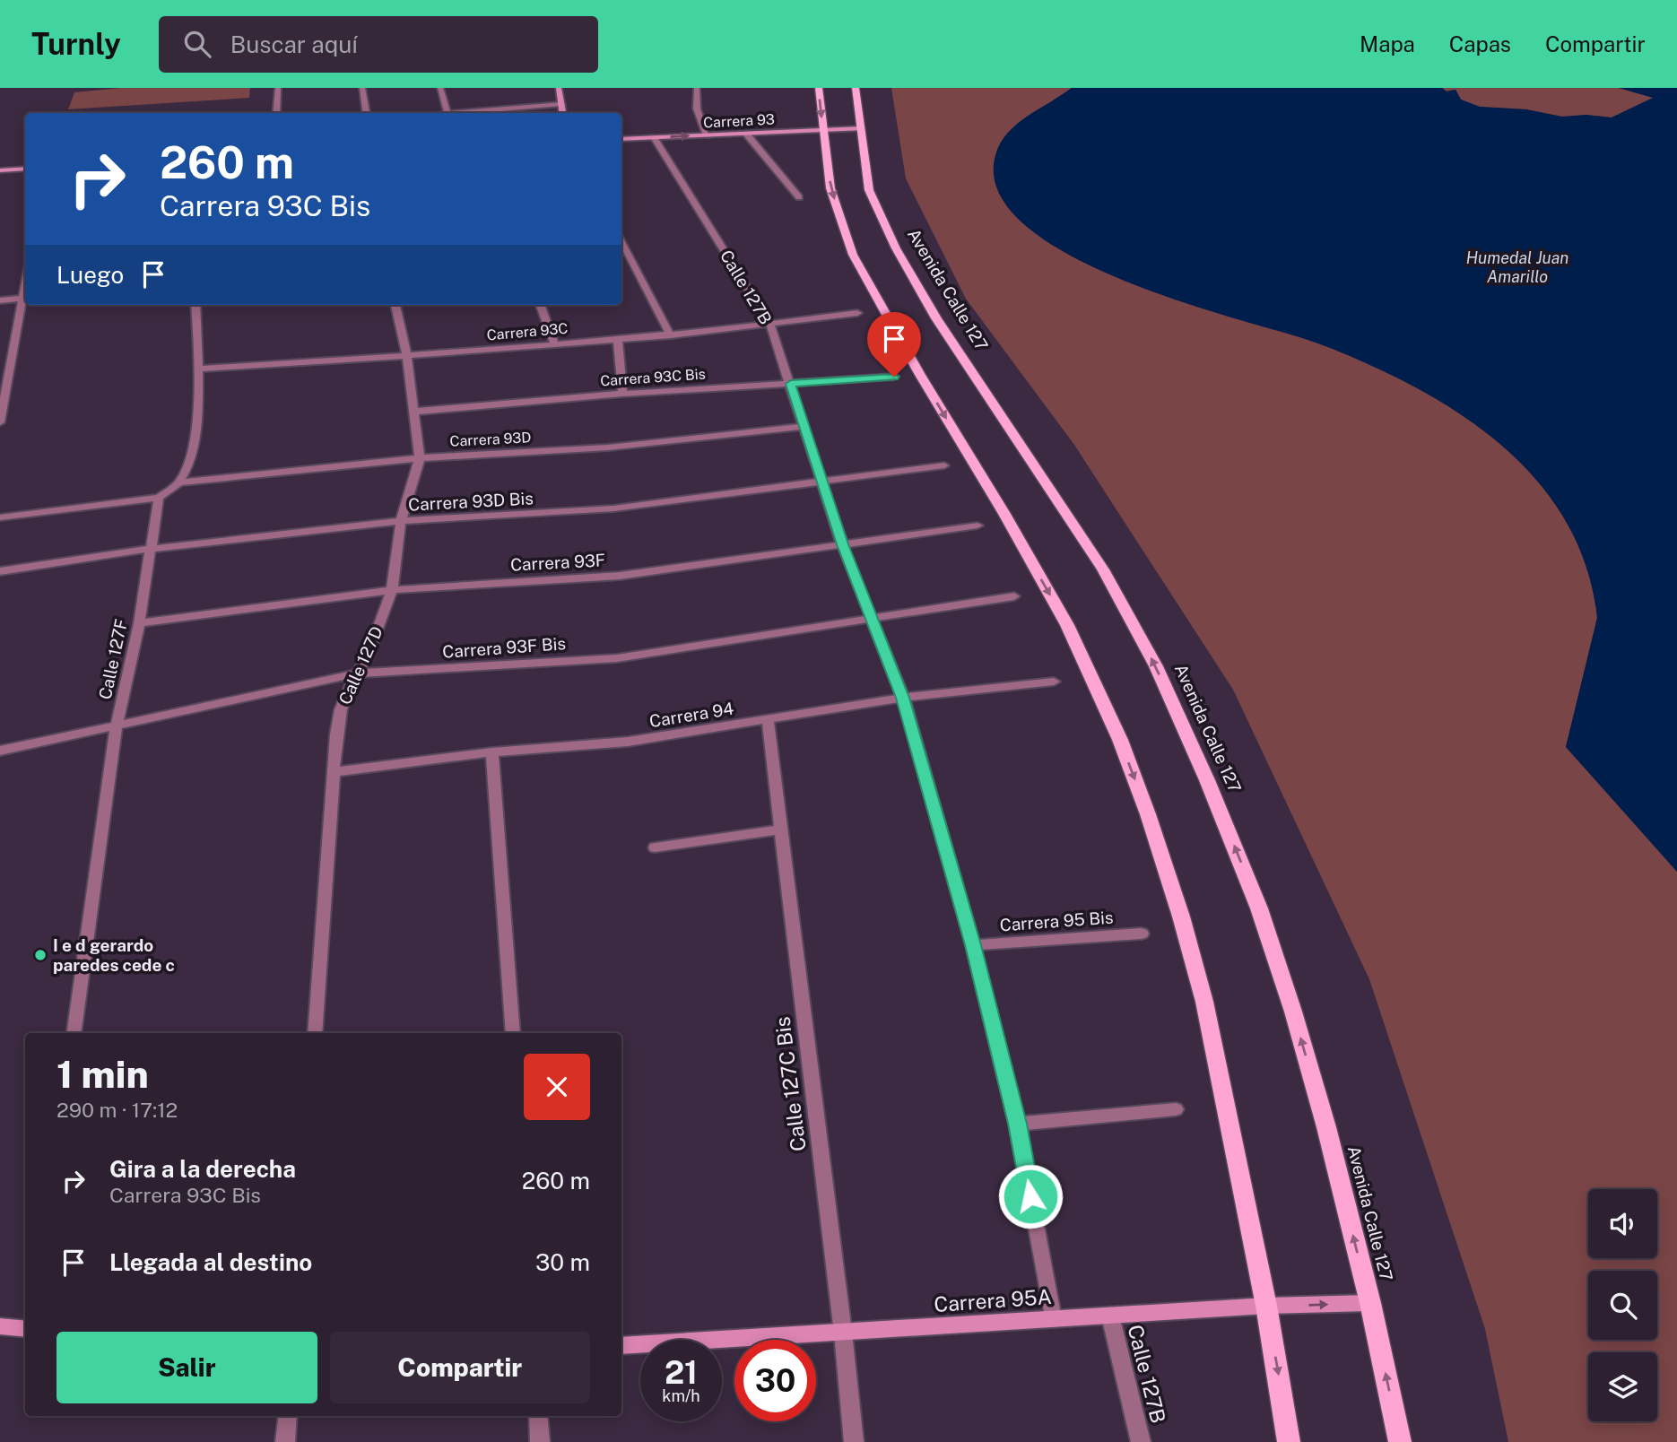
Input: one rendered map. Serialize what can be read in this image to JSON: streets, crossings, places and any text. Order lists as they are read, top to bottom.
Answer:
{
  "streets": {
    "main road": ["Avenida Calle 127"],
    "street": [
      "Carrera 93",
      "Calle 127B",
      "Carrera 93C",
      "Carrera 93C Bis",
      "Carrera 93D",
      "Carrera 93D Bis",
      "Carrera 93F",
      "Carrera 93F Bis",
      "Calle 127F",
      "Calle 127D",
      "Carrera 94",
      "Carrera 95 Bis",
      "Calle 127C Bis",
      "Carrera 95A"
    ]
  },
  "crossings": [
    ["Carrera 93", "Calle 127B"],
    ["Carrera 93", "Avenida Calle 127"],
    ["Calle 127B", "Carrera 93C"],
    ["Calle 127B", "Carrera 93C Bis"],
    ["Calle 127B", "Carrera 93D"],
    ["Calle 127B", "Carrera 93D Bis"],
    ["Calle 127B", "Carrera 93F"],
    ["Calle 127B", "Carrera 93F Bis"],
    ["Calle 127B", "Carrera 94"],
    ["Calle 127B", "Carrera 95 Bis"],
    ["Calle 127B", "Carrera 95A"],
    ["Avenida Calle 127", "Carrera 95A"],
    ["Carrera 93C", "Calle 127D"],
    ["Carrera 93C Bis", "Calle 127D"],
    ["Carrera 93D", "Calle 127D"],
    ["Carrera 93D Bis", "Calle 127F"],
    ["Carrera 93D Bis", "Calle 127D"],
    ["Carrera 93F", "Calle 127F"],
    ["Carrera 93F", "Calle 127D"],
    ["Carrera 93F Bis", "Calle 127F"],
    ["Carrera 93F Bis", "Calle 127D"],
    ["Calle 127D", "Carrera 94"],
    ["Carrera 94", "Calle 127C Bis"],
    ["Calle 127C Bis", "Carrera 95A"]
  ],
  "water": ["Humedal Juan Amarillo"],
  "places": ["I e d gerardo paredes cede c"],
  "page": {
    "header": "Turnly",
    "search": "Buscar aquí",
    "nav": ["Mapa", "Capas", "Compartir"],
    "turn": ["260 m", "Carrera 93C Bis"],
    "then": "Luego",
    "heading": ["1 min", "290 m · 17:12"],
    "list": [
      {
        "name": "Gira a la derecha",
        "note": "Carrera 93C Bis",
        "value": "260 m"
      },
      {
        "name": "Llegada al destino",
        "value": "30 m"
      }
    ],
    "buttons": ["Salir", "Compartir"],
    "speed": "21 km/h",
    "limit": "30"
  }
}
